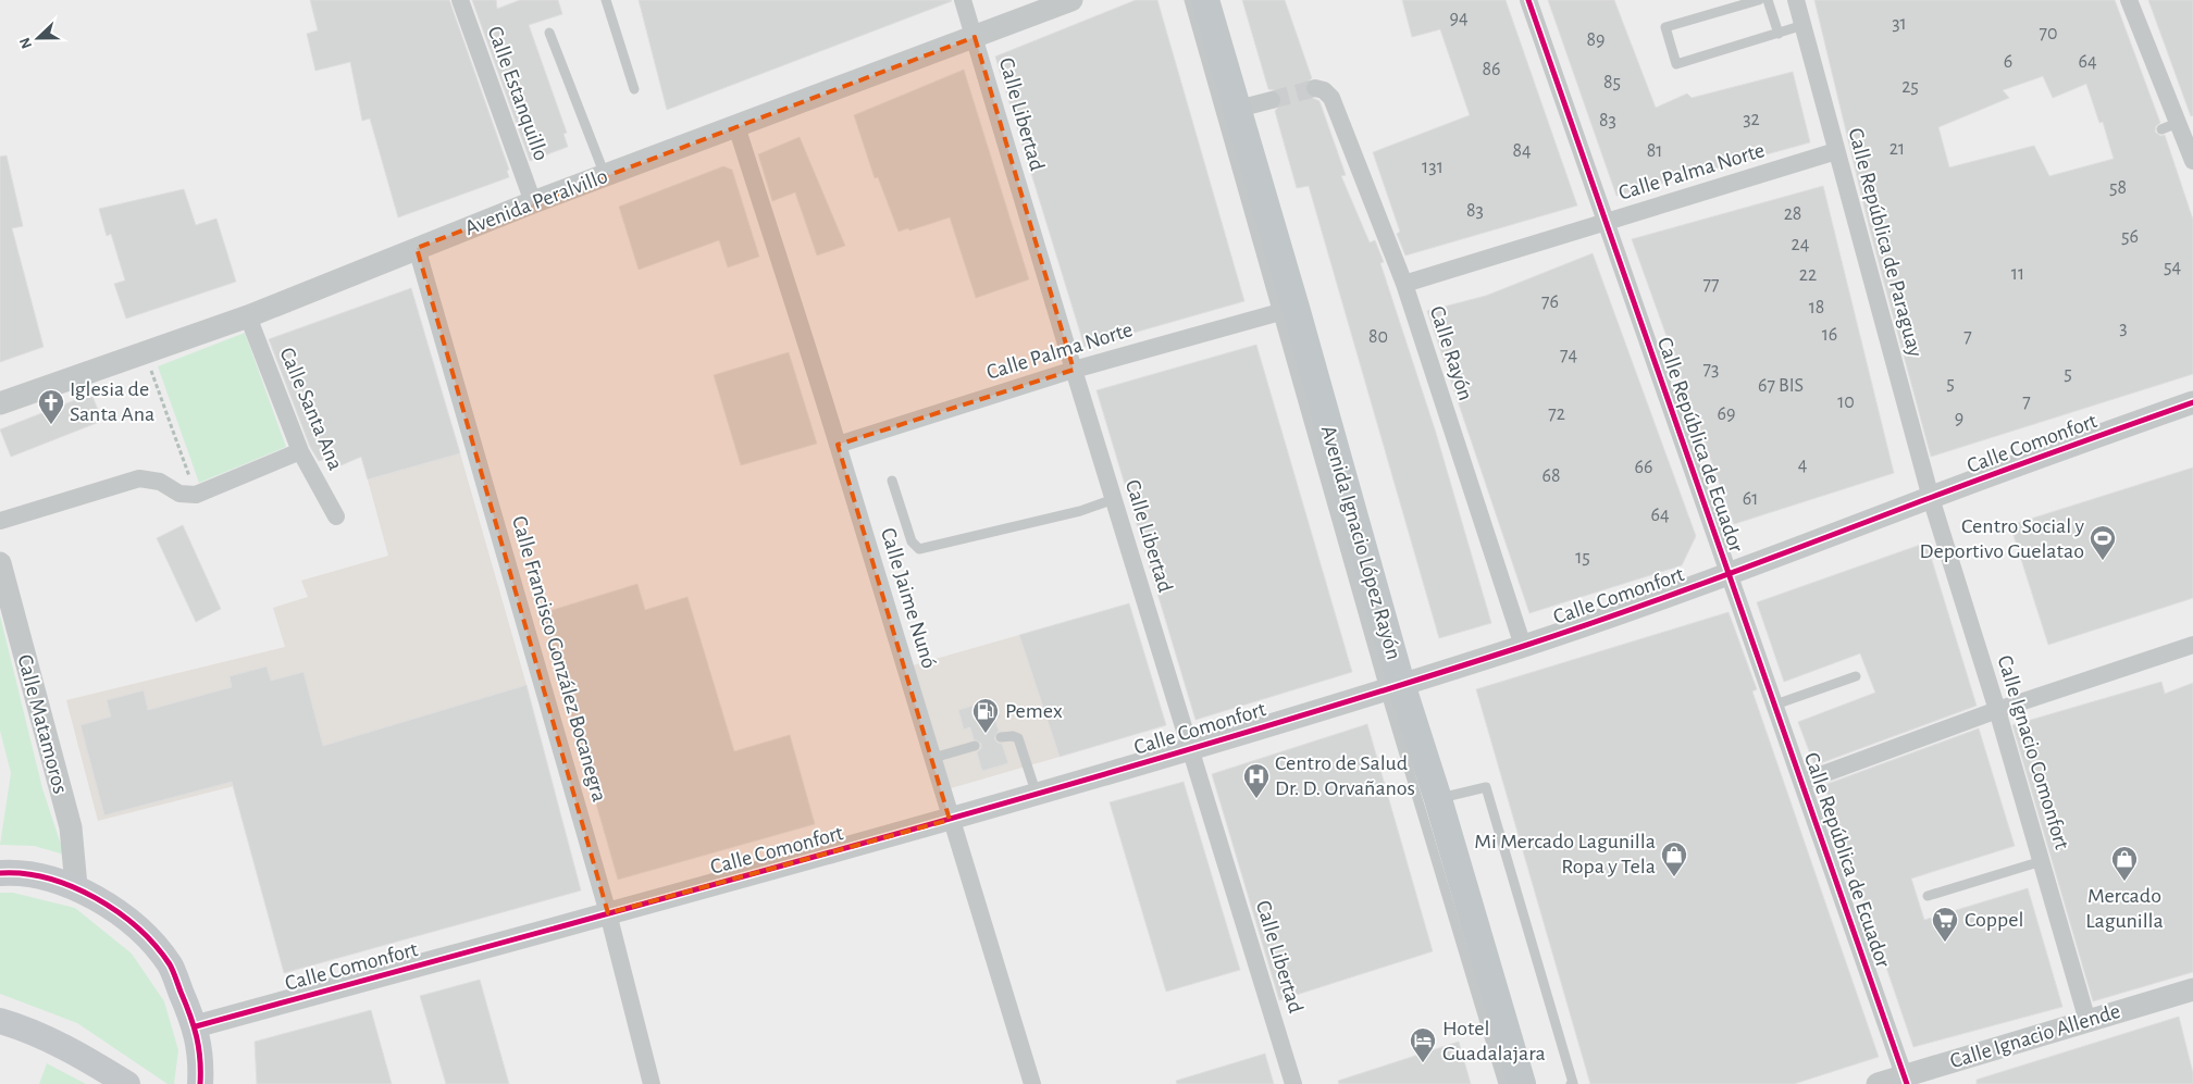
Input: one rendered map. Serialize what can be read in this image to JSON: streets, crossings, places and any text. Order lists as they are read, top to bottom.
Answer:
{
  "streets": {
    "main road": ["Avenida Ignacio López Rayón"],
    "street": [
      "Calle Estanquillo",
      "Calle Libertad",
      "Calle Palma Norte",
      "Avenida Peralvillo",
      "Calle República de Paraguay",
      "Calle Rayón",
      "Calle Santa Ana",
      "Calle Comonfort",
      "Calle República de Ecuador",
      "Calle Jaime Nunó",
      "Calle Francisco González Bocanegra",
      "Calle Matamoros",
      "Calle Ignacio Comonfort",
      "Calle Ignacio Allende"
    ]
  },
  "crossings": [
    ["Calle Estanquillo", "Avenida Peralvillo"],
    ["Calle Libertad", "Calle Palma Norte"],
    ["Calle Libertad", "Avenida Peralvillo"],
    ["Calle Libertad", "Calle Comonfort"],
    ["Calle Palma Norte", "Calle República de Paraguay"],
    ["Calle Palma Norte", "Calle Rayón"],
    ["Calle Palma Norte", "Calle República de Ecuador"],
    ["Calle Palma Norte", "Avenida Ignacio López Rayón"],
    ["Calle Palma Norte", "Calle Jaime Nunó"],
    ["Avenida Peralvillo", "Calle Santa Ana"],
    ["Avenida Peralvillo", "Calle Jaime Nunó"],
    ["Avenida Peralvillo", "Calle Francisco González Bocanegra"],
    ["Calle República de Paraguay", "Calle Comonfort"],
    ["Calle República de Paraguay", "Calle Ignacio Comonfort"],
    ["Calle Rayón", "Calle Comonfort"],
    ["Calle Comonfort", "Calle República de Ecuador"],
    ["Calle Comonfort", "Avenida Ignacio López Rayón"],
    ["Calle Comonfort", "Calle Jaime Nunó"],
    ["Calle Comonfort", "Calle Francisco González Bocanegra"],
    ["Calle Comonfort", "Calle Ignacio Comonfort"],
    ["Calle República de Ecuador", "Calle Ignacio Allende"],
    ["Calle Ignacio Comonfort", "Calle Ignacio Allende"]
  ],
  "places": {
    "church": ["Iglesia de Santa Ana"],
    "sports": ["Centro Social y Deportivo Guelatao"],
    "fuel station": ["Pemex"],
    "hospital": ["Centro de Salud Dr. D. Orvañanos"],
    "shop": ["Mi Mercado Lagunilla Ropa y Tela", "Mercado Lagunilla"],
    "supermarket": ["Coppel"],
    "hotel": ["Hotel Guadalajara"]
  },
  "house_numbers": [
    "94",
    "31",
    "70",
    "89",
    "6",
    "64",
    "86",
    "85",
    "25",
    "32",
    "83",
    "21",
    "84",
    "81",
    "131",
    "58",
    "83",
    "28",
    "56",
    "24",
    "54",
    "11",
    "22",
    "77",
    "76",
    "18",
    "3",
    "16",
    "80",
    "7",
    "74",
    "73",
    "5",
    "5",
    "67 BIS",
    "10",
    "7",
    "72",
    "69",
    "9",
    "4",
    "66",
    "68",
    "61",
    "64",
    "15"
  ],
  "north": "left"
}
